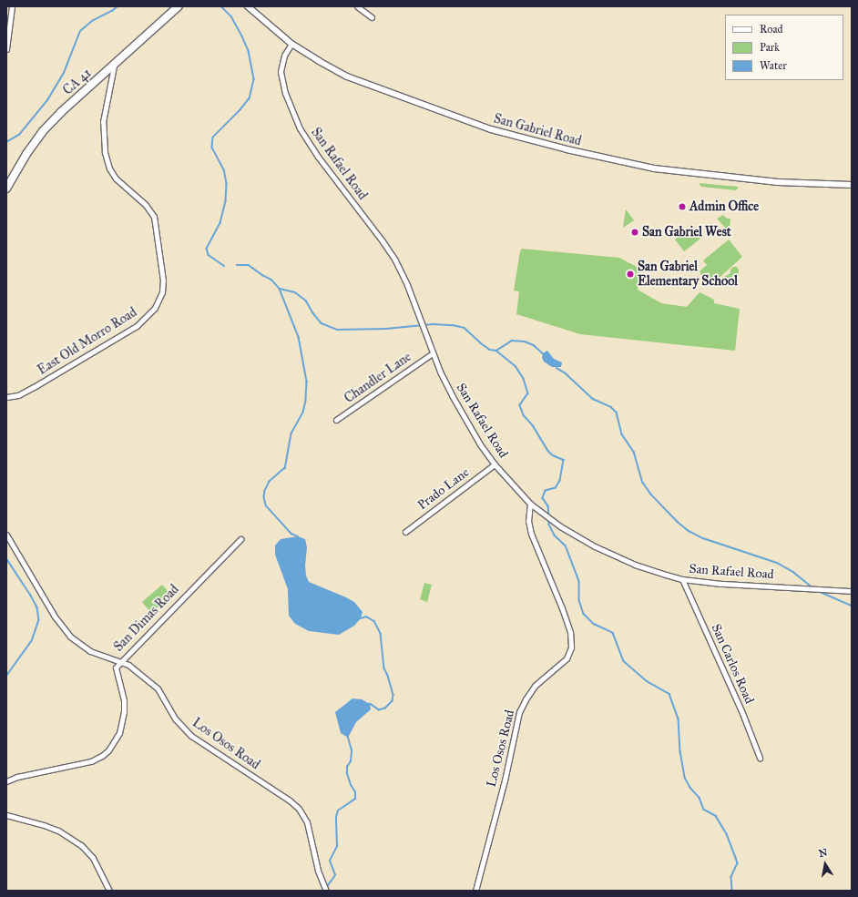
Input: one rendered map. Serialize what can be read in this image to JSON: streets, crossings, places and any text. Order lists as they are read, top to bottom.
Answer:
{
  "streets": {
    "main road": ["CA 41"],
    "street": [
      "San Gabriel Road",
      "San Rafael Road",
      "East Old Morro Road",
      "Chandler Lane",
      "Prado Lane",
      "San Dimas Road",
      "San Carlos Road",
      "Los Osos Road"
    ]
  },
  "crossings": [
    ["CA 41", "East Old Morro Road"],
    ["San Gabriel Road", "San Rafael Road"],
    ["San Rafael Road", "Chandler Lane"],
    ["San Rafael Road", "Prado Lane"],
    ["San Rafael Road", "San Carlos Road"],
    ["San Rafael Road", "Los Osos Road"],
    ["San Dimas Road", "Los Osos Road"]
  ],
  "places": ["Admin Office", "San Gabriel West", "San Gabriel Elementary School"],
  "legend": ["Road", "Park", "Water"],
  "north": "top"
}
